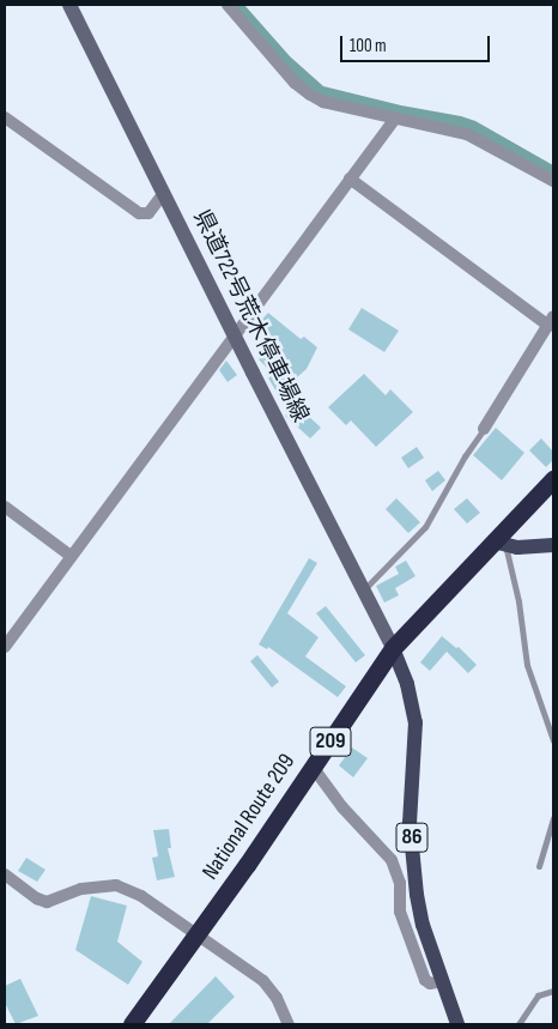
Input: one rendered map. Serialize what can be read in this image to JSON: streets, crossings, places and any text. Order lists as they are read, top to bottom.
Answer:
{
  "streets": {
    "highway": ["209", "National Route 209"],
    "main road": ["県道722号荒木停車場線", "86"]
  },
  "crossings": [
    ["県道722号荒木停車場線", "National Route 209"],
    ["県道722号荒木停車場線", "86"],
    ["National Route 209", "86"]
  ],
  "scale_bar": "100 m"
}
